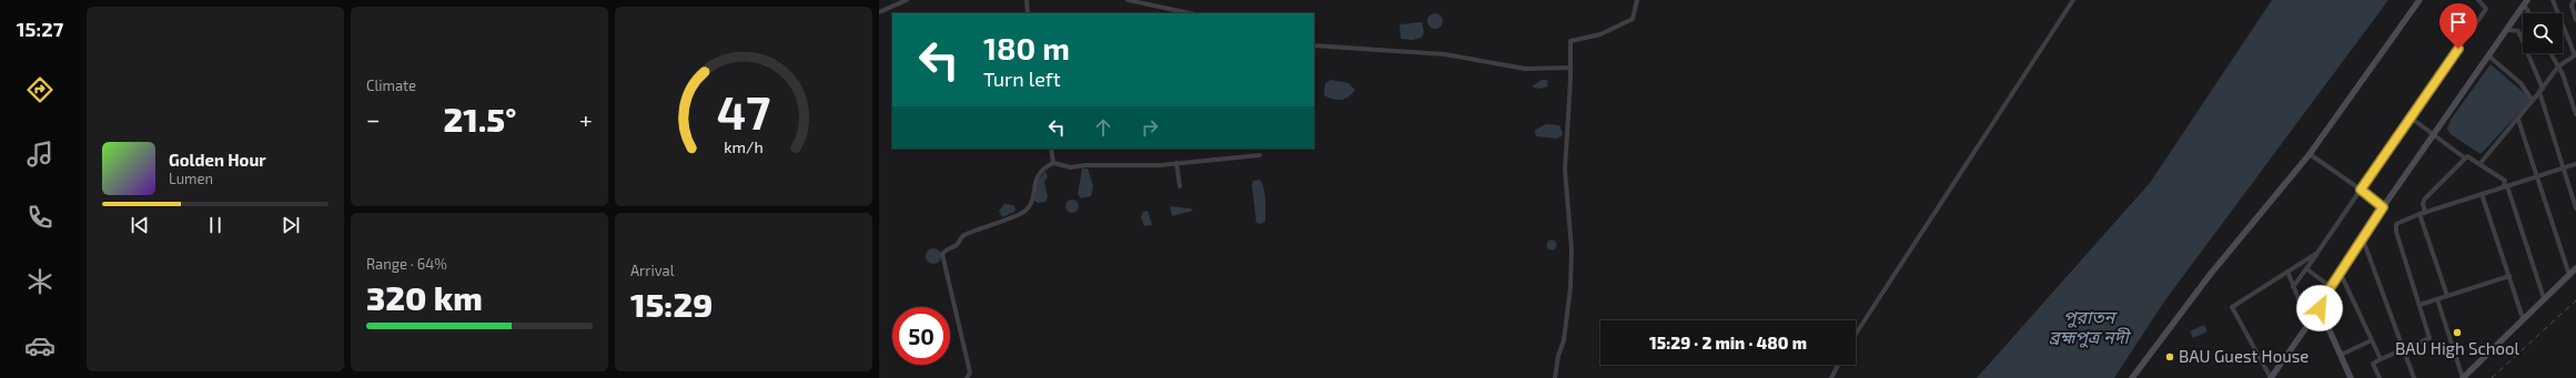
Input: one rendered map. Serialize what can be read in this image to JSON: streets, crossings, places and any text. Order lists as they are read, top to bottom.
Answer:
{
  "water": ["পুরাতন ব্রহ্মপুত্র নদী"],
  "places": ["BAU High School", "BAU Guest House"],
  "page": {
    "tabs": "15:27",
    "tile": [
      "Climate",
      ["Range · 64%", "320 km"],
      ["Arrival", "15:29"]
    ],
    "turn": ["180 m", "Turn left"],
    "heat": ["−", "21.5°", "+"],
    "song": ["Golden Hour", "Lumen"],
    "limit": "50",
    "trip": "15:29 · 2 min · 480 m",
    "gauge": ["47", "km/h"]
  }
}
